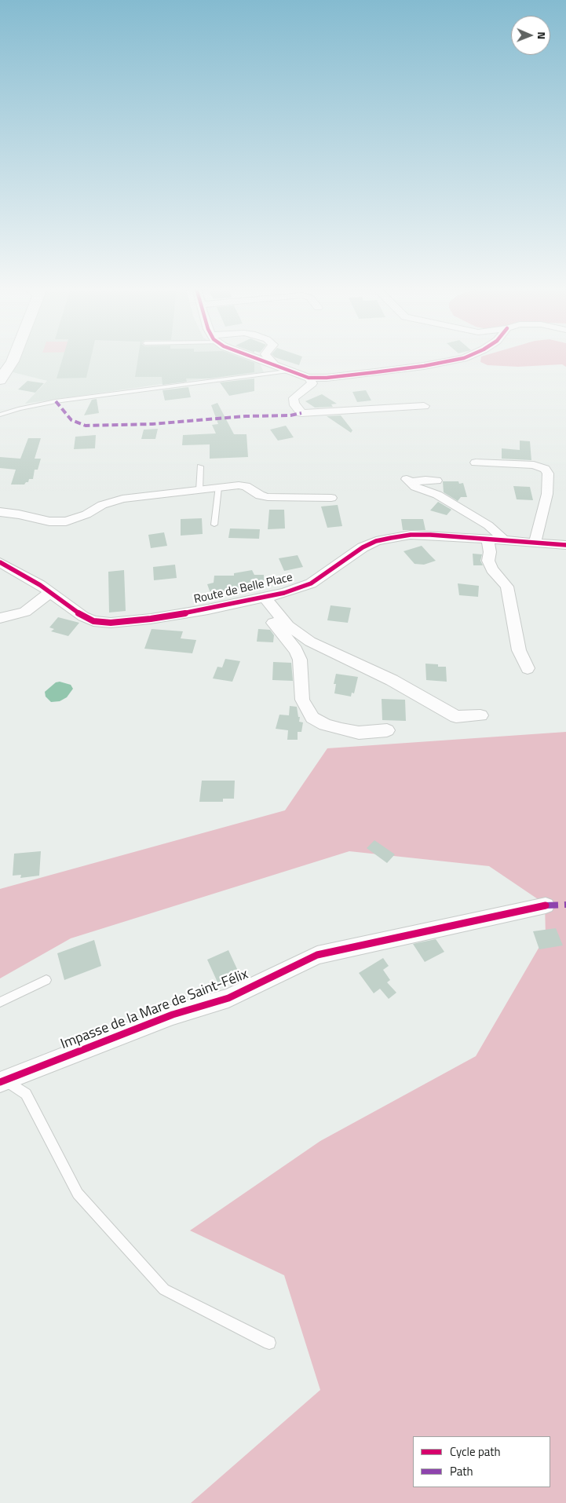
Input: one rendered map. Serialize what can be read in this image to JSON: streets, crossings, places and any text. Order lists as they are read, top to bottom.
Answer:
{
  "streets": {
    "street": ["Route de Belle Place", "Impasse de la Mare de Saint-Félix"]
  },
  "legend": ["Cycle path", "Path"],
  "north": "right"
}
